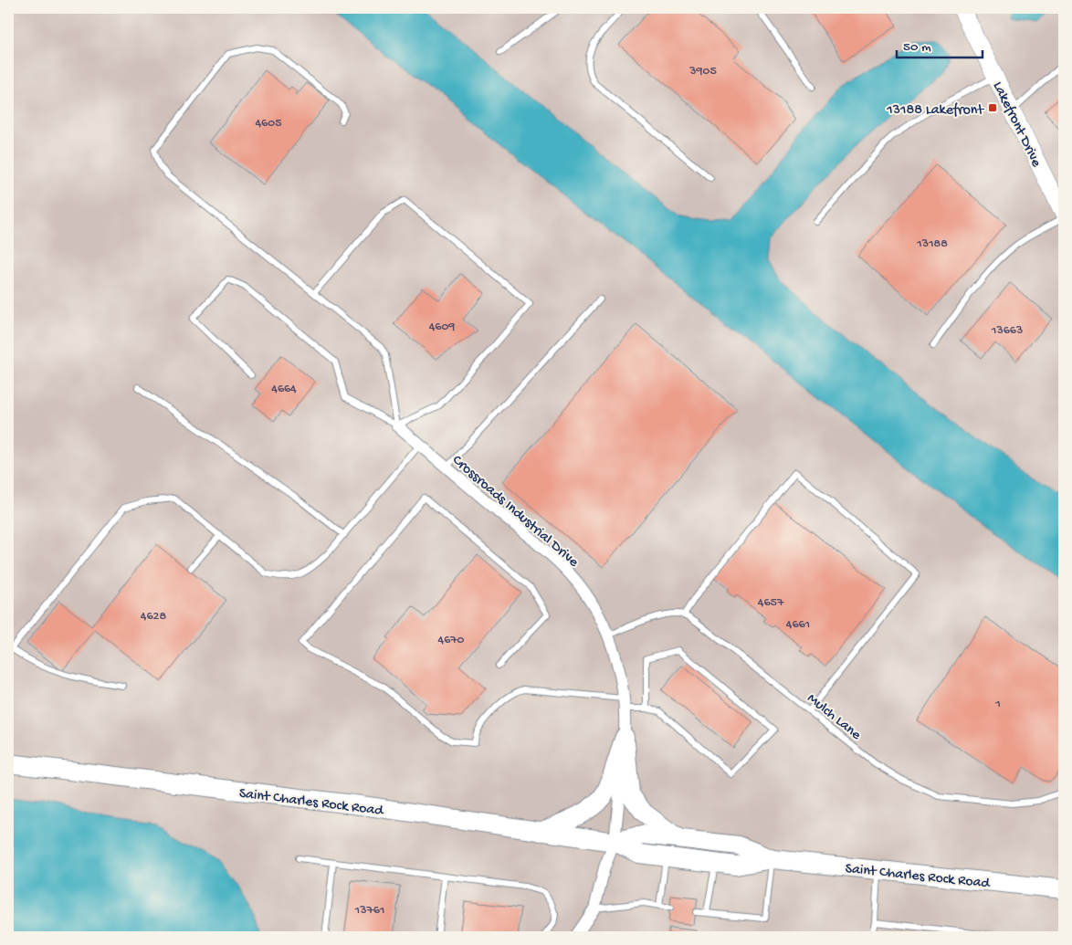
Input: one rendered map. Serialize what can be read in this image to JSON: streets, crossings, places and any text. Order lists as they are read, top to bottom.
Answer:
{
  "streets": {
    "main road": ["Saint Charles Rock Road"],
    "street": ["Lakefront Drive", "Crossroads Industrial Drive"],
    "lane": ["Mulch Lane"]
  },
  "crossings": [
    ["Crossroads Industrial Drive", "Saint Charles Rock Road"]
  ],
  "places": {
    "transit": ["13188 Lakefront"]
  },
  "house_numbers": [
    "3905",
    "4605",
    "13188",
    "4609",
    "13663",
    "4664",
    "4657",
    "4628",
    "4661",
    "4670",
    "1",
    "13761"
  ],
  "scale_bar": "50 m"
}
